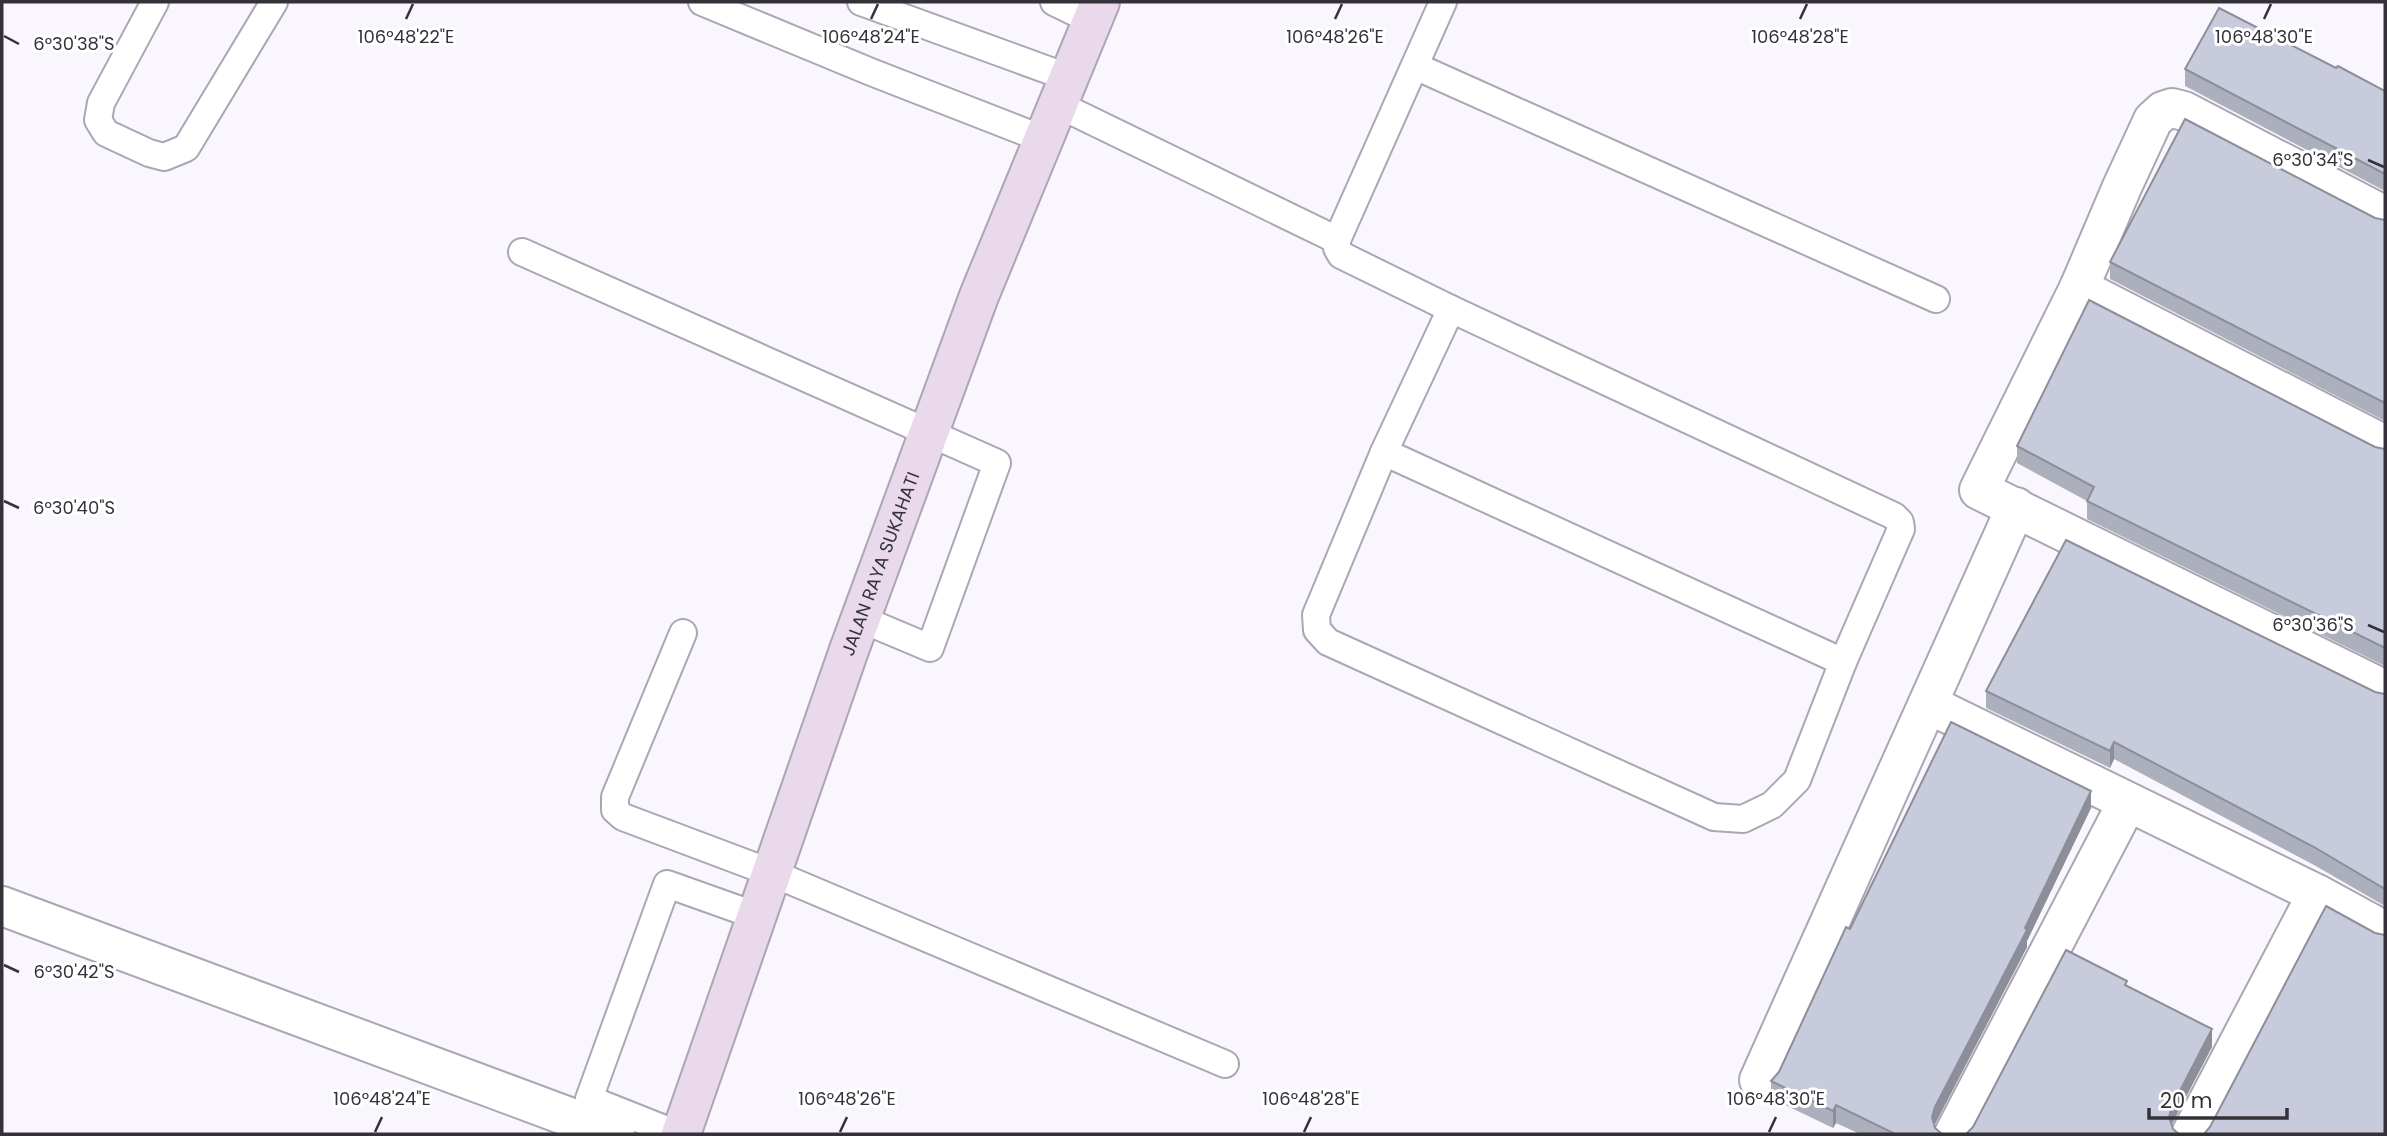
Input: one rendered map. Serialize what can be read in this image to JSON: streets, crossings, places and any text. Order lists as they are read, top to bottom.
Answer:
{
  "streets": {
    "main road": ["JALAN RAYA SUKAHATI"]
  },
  "scale_bar": "20 m",
  "coordinates": [
    "106°48'24\"E",
    "106°48'26\"E",
    "106°48'28\"E",
    "106°48'30\"E",
    "106°48'22\"E",
    "6°30'38\"S",
    "6°30'34\"S",
    "6°30'40\"S",
    "6°30'36\"S",
    "6°30'42\"S"
  ]
}
